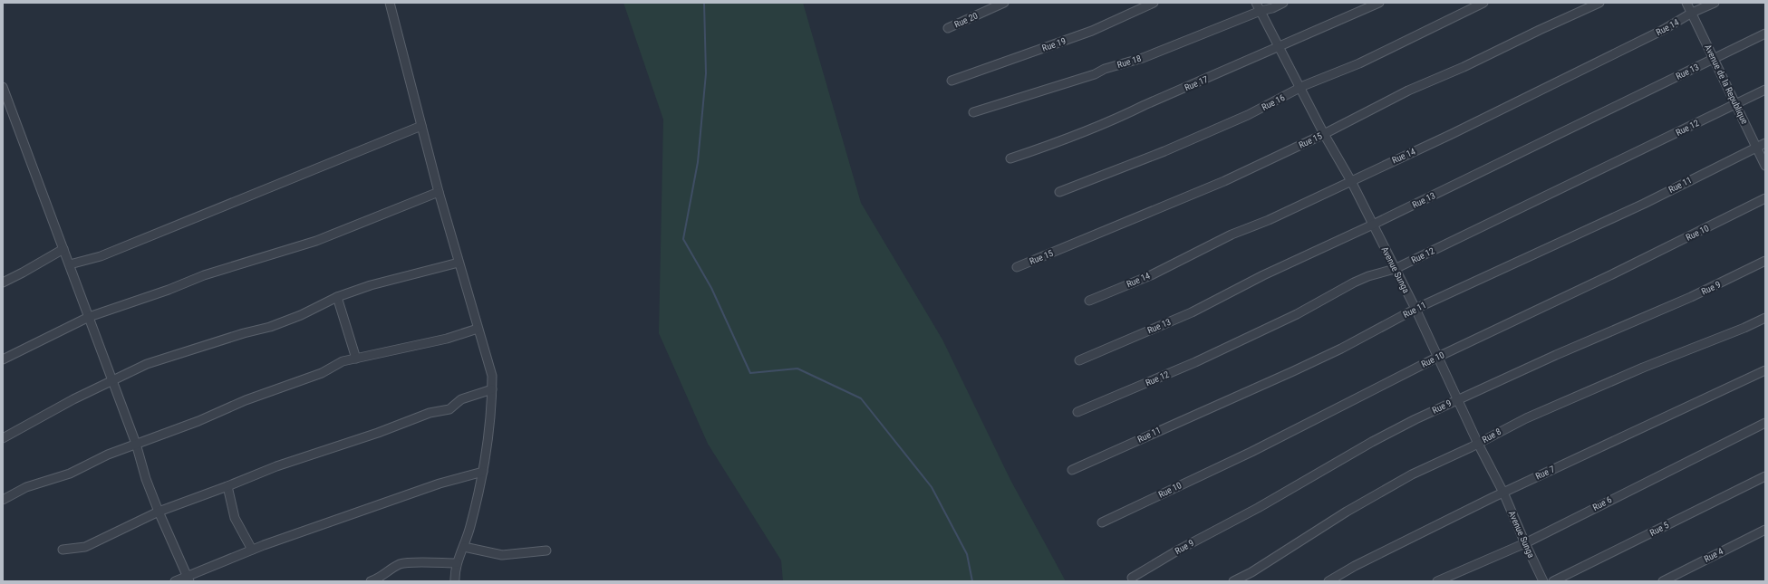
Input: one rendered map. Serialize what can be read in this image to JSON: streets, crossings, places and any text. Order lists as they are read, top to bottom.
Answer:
{
  "streets": {
    "street": [
      "Rue 20",
      "Rue 14",
      "Rue 19",
      "Rue 18",
      "Rue 13",
      "Rue 17",
      "Avenue de la Republique",
      "Rue 16",
      "Rue 12",
      "Rue 15",
      "Rue 11",
      "Rue 10",
      "Avenue Sunga",
      "Rue 9",
      "Rue 8",
      "Rue 7",
      "Rue 6",
      "Rue 5",
      "Rue 4"
    ]
  },
  "crossings": [
    ["Rue 14", "Avenue de la Republique"],
    ["Rue 14", "Avenue Sunga"],
    ["Rue 18", "Avenue Sunga"],
    ["Rue 13", "Avenue de la Republique"],
    ["Rue 13", "Avenue Sunga"],
    ["Rue 17", "Avenue Sunga"],
    ["Avenue de la Republique", "Rue 12"],
    ["Avenue de la Republique", "Rue 11"],
    ["Rue 16", "Avenue Sunga"],
    ["Rue 12", "Avenue Sunga"],
    ["Rue 15", "Avenue Sunga"],
    ["Rue 11", "Avenue Sunga"],
    ["Rue 10", "Avenue Sunga"],
    ["Avenue Sunga", "Rue 9"],
    ["Avenue Sunga", "Rue 8"],
    ["Avenue Sunga", "Rue 7"],
    ["Avenue Sunga", "Rue 6"]
  ]
}
